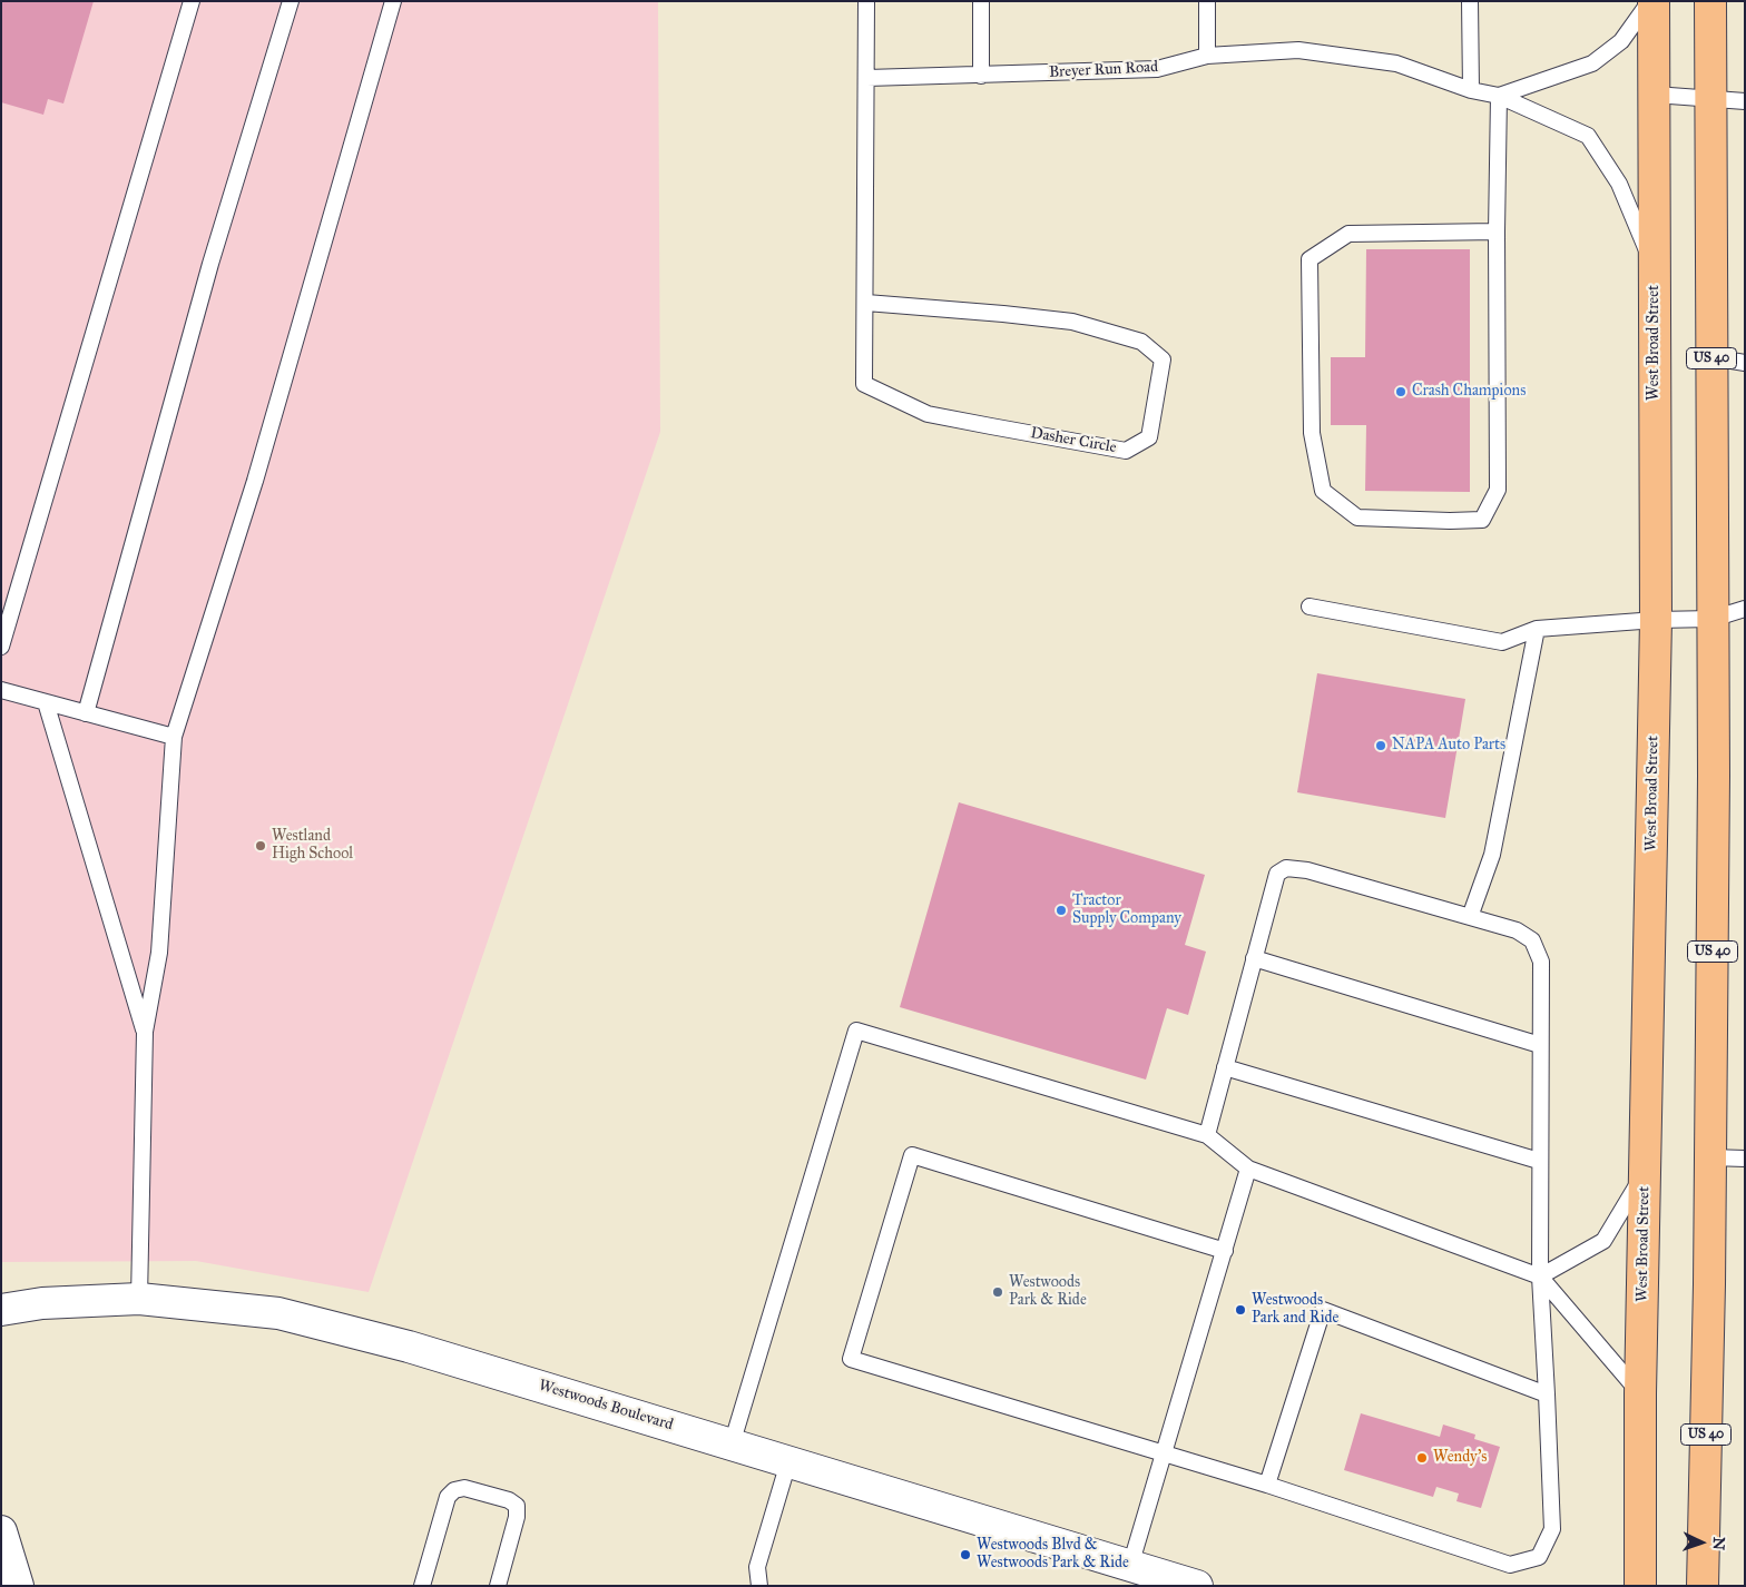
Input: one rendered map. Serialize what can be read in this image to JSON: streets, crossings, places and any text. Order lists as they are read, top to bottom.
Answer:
{
  "streets": {
    "main road": ["West Broad Street", "US 40"],
    "street": ["Westwoods Boulevard"],
    "lane": ["Breyer Run Road", "Dasher Circle"]
  },
  "crossings": [
    ["Breyer Run Road", "West Broad Street"],
    ["Breyer Run Road", "Dasher Circle"]
  ],
  "places": [
    "Crash Champions",
    "NAPA Auto Parts",
    "Westland High School",
    "Tractor Supply Company",
    "Westwoods Park & Ride",
    "Westwoods Park and Ride",
    "Wendy's",
    "Westwoods Blvd & Westwoods Park & Ride"
  ],
  "north": "right"
}
